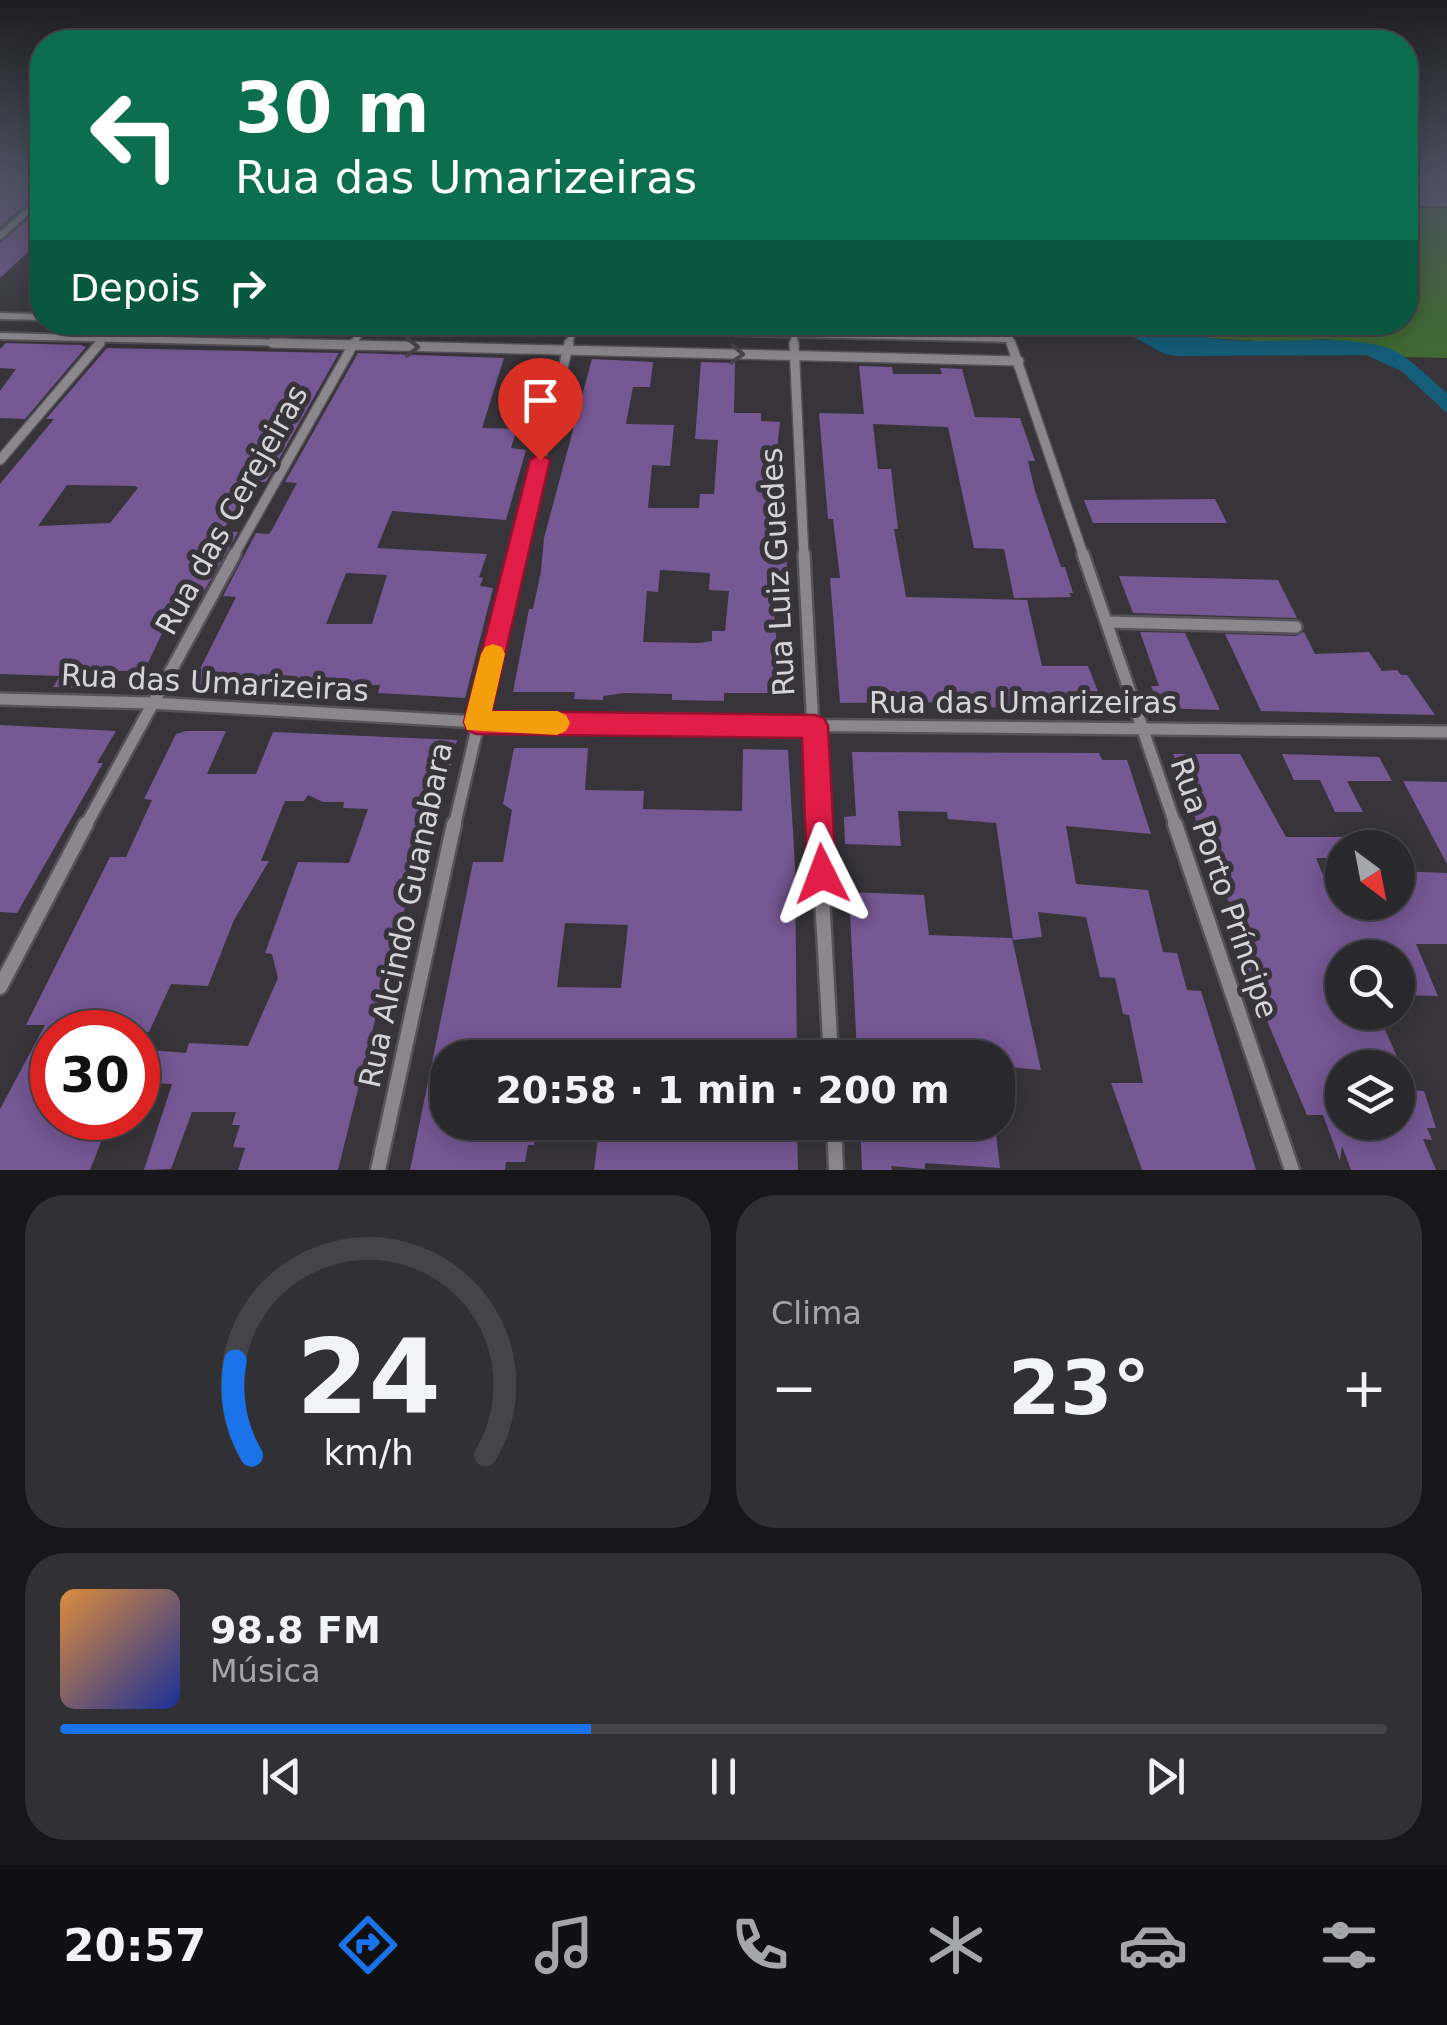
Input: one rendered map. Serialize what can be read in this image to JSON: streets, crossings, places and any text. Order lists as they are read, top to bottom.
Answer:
{
  "streets": {
    "street": [
      "Rua das Cerejeiras",
      "Rua Luiz Guedes",
      "Rua das Umarizeiras",
      "Rua Porto Príncipe",
      "Rua Alcindo Guanabara"
    ]
  },
  "crossings": [
    ["Rua das Cerejeiras", "Rua das Umarizeiras"],
    ["Rua Luiz Guedes", "Rua das Umarizeiras"],
    ["Rua das Umarizeiras", "Rua Porto Príncipe"],
    ["Rua das Umarizeiras", "Rua Alcindo Guanabara"]
  ],
  "north": "bottom right",
  "page": {
    "turn": ["30 m", "Rua das Umarizeiras"],
    "then": "Depois",
    "limit": "30",
    "trip": "20:58 · 1 min · 200 m",
    "tile": "Clima",
    "heat": ["−", "23°", "+"],
    "song": ["98.8 FM", "Música"],
    "tabs": "20:57",
    "gauge": ["24", "km/h"]
  }
}
